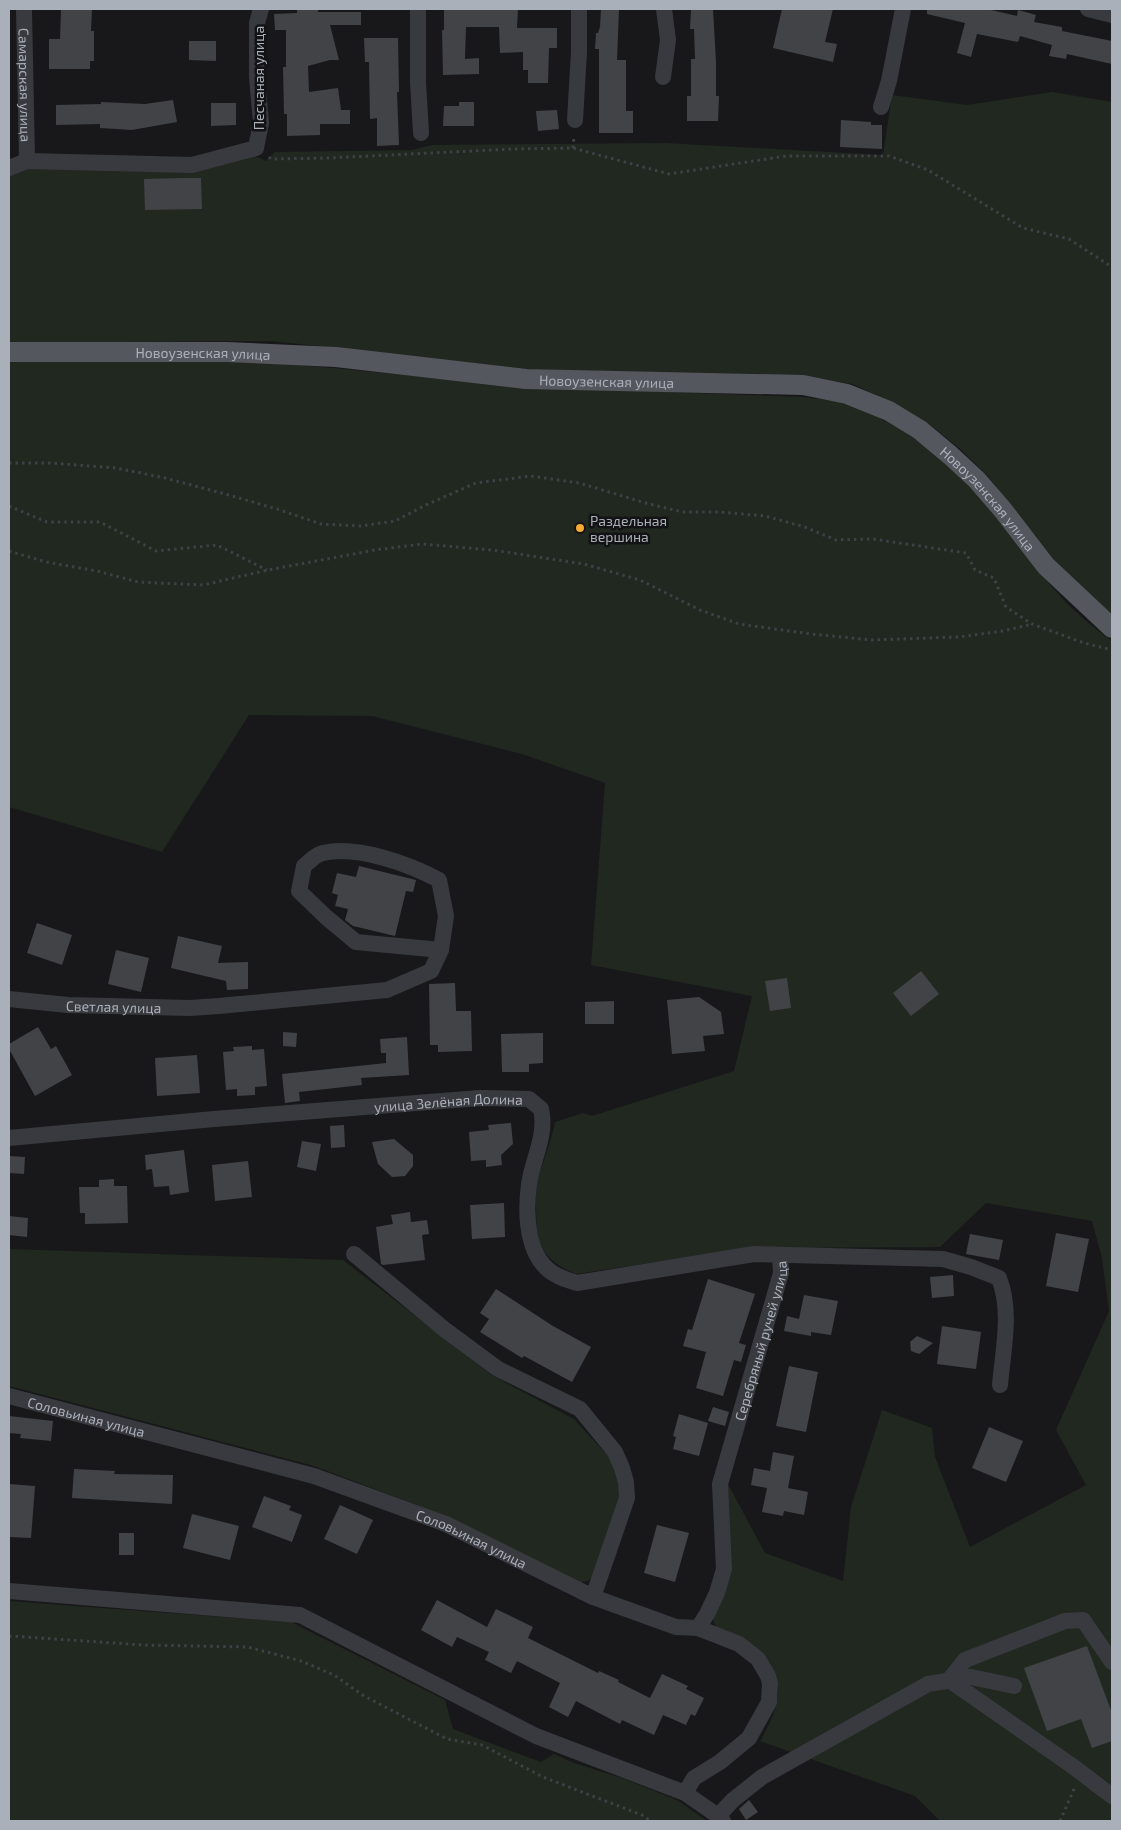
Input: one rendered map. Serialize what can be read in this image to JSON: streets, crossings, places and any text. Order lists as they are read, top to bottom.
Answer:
{
  "streets": {
    "main road": ["Новоузенская улица"],
    "street": [
      "Песчаная улица",
      "Самарская улица",
      "Светлая улица",
      "улица Зелёная Долина",
      "Серебряный ручей улица",
      "Соловьиная улица"
    ]
  },
  "crossings": [
    ["улица Зелёная Долина", "Серебряный ручей улица"],
    ["Серебряный ручей улица", "Соловьиная улица"]
  ],
  "places": ["Раздельная вершина"]
}
